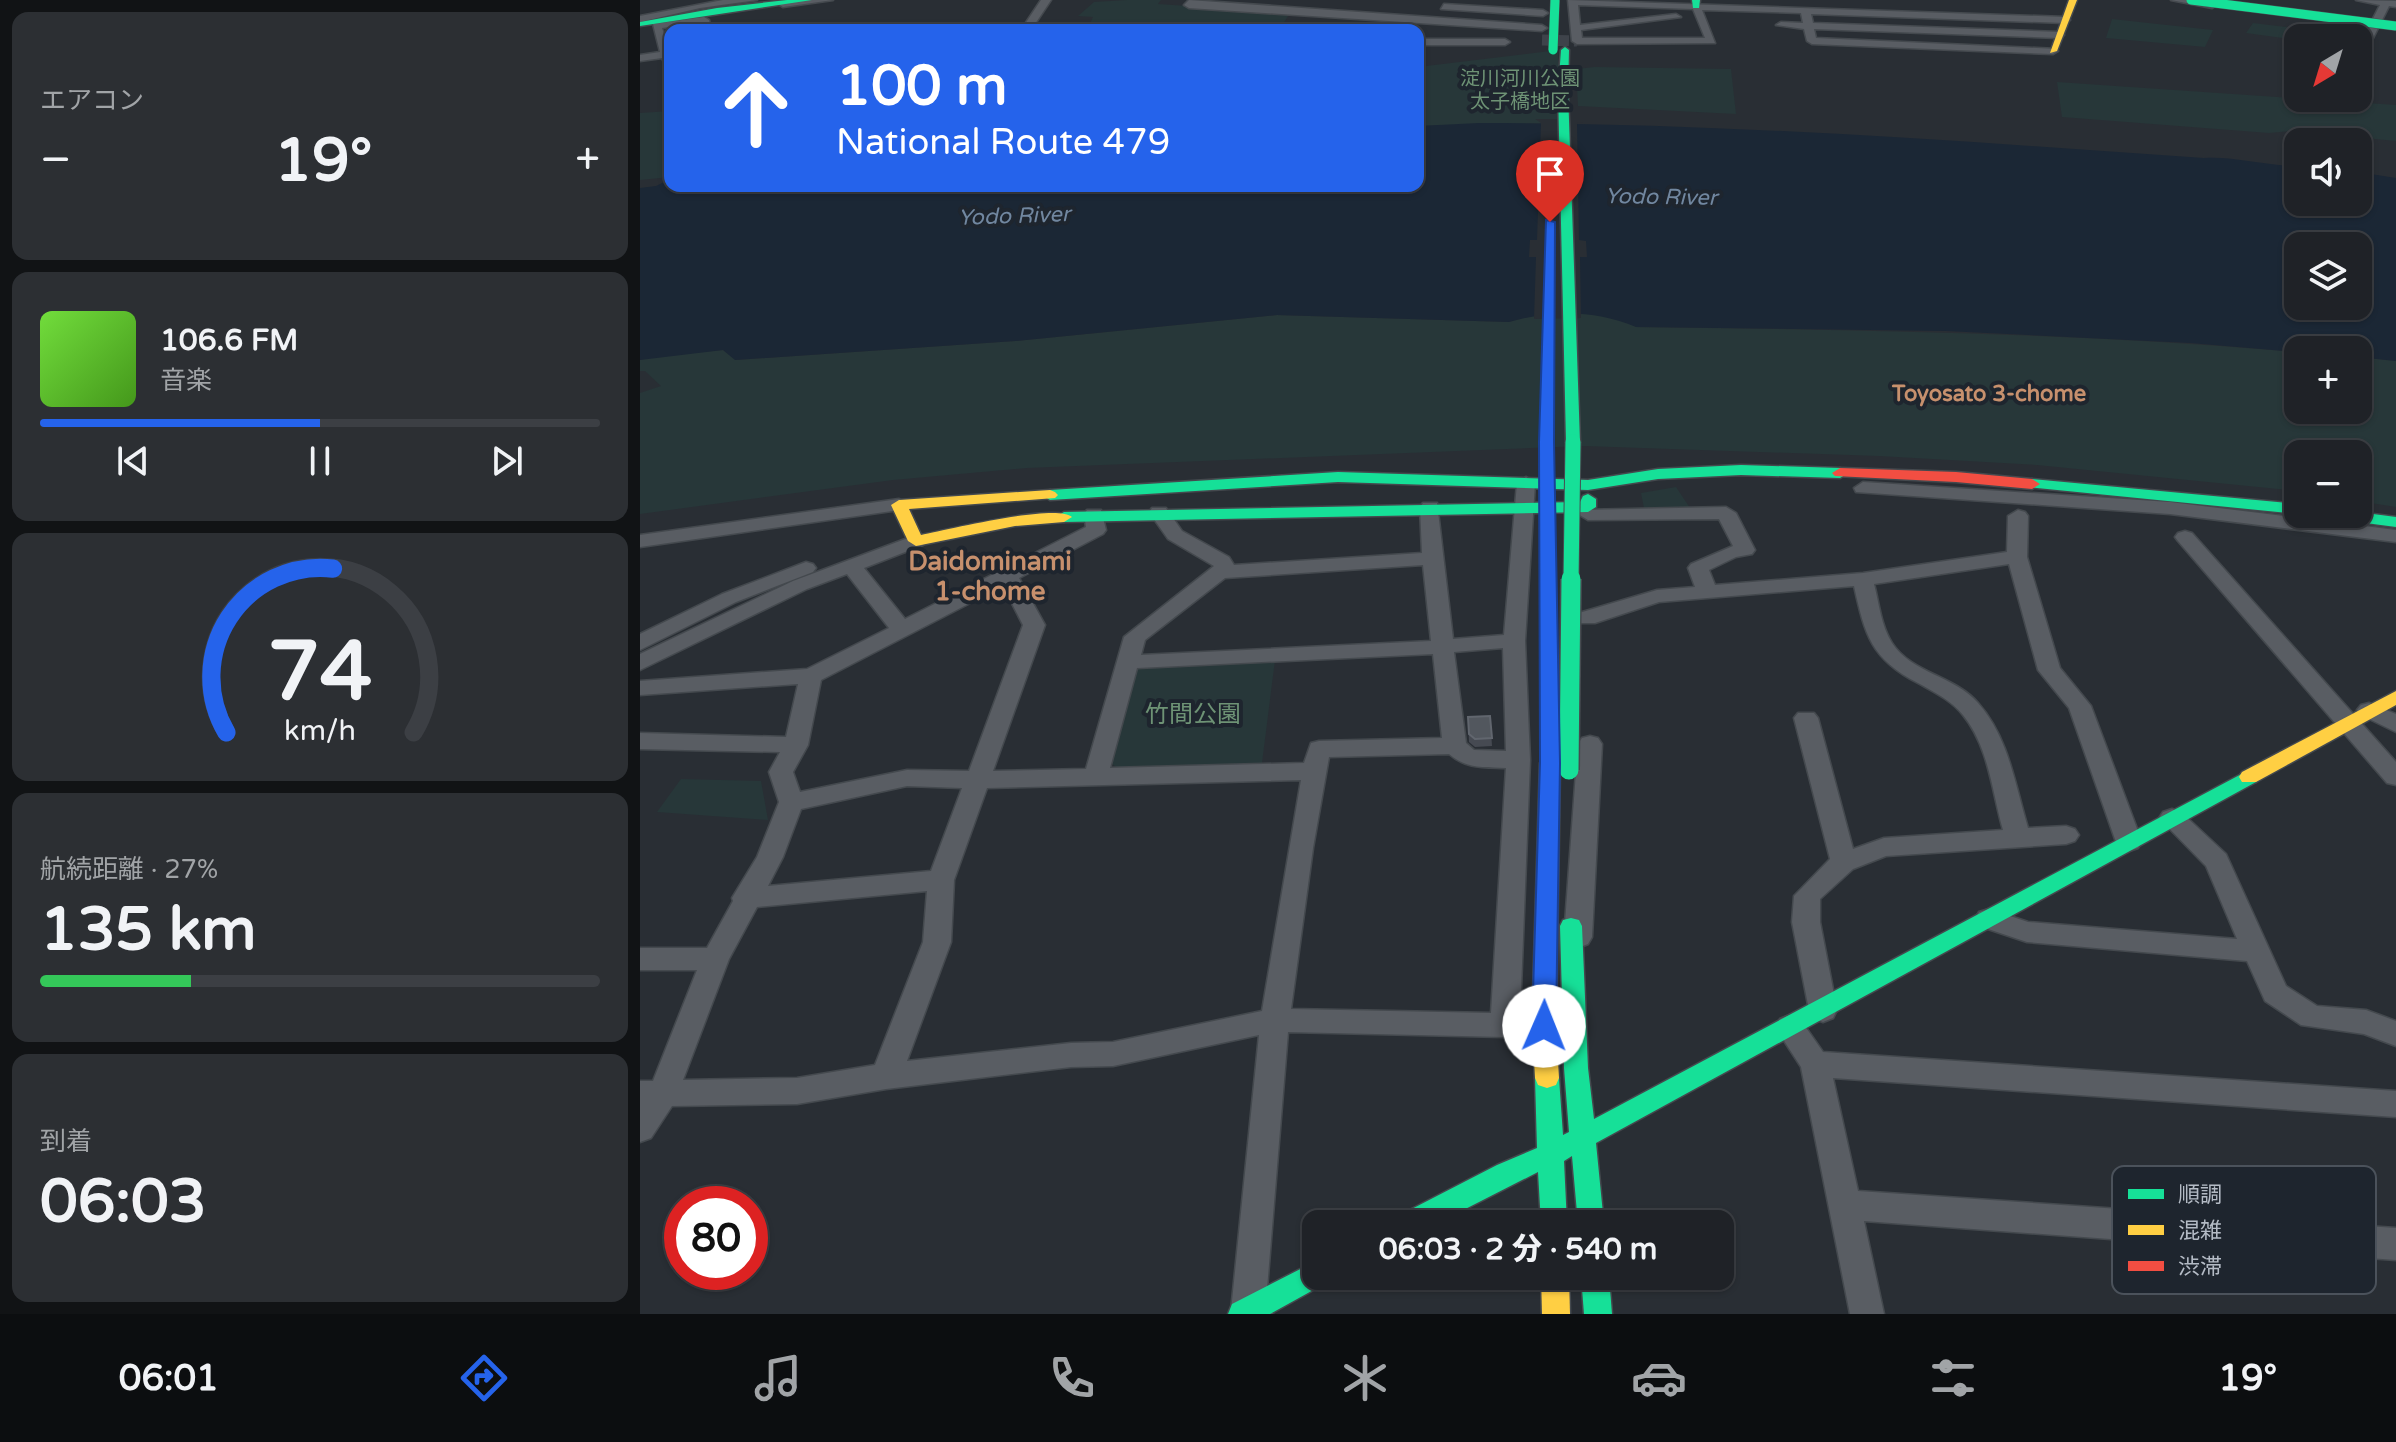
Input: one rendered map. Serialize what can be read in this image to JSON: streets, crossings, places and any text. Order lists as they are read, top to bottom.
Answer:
{
  "districts": ["Toyosato 3-chome", "Daidominami 1-chome"],
  "water": ["Yodo River"],
  "parks": ["淀川河川公園 太子橋地区", "竹間公園"],
  "legend": ["順調", "混雑", "渋滞"],
  "north": "bottom left",
  "page": {
    "tile": [
      "エアコン",
      ["航続距離 · 27%", "135 km"],
      ["到着", "06:03"]
    ],
    "map_buttons": ["+", "−"],
    "turn": ["100 m", "National Route 479"],
    "heat": ["−", "19°", "+"],
    "song": ["106.6 FM", "音楽"],
    "limit": "80",
    "trip": "06:03 · 2 分 · 540 m",
    "tabs": ["06:01", "19°"],
    "gauge": ["74", "km/h"]
  }
}
